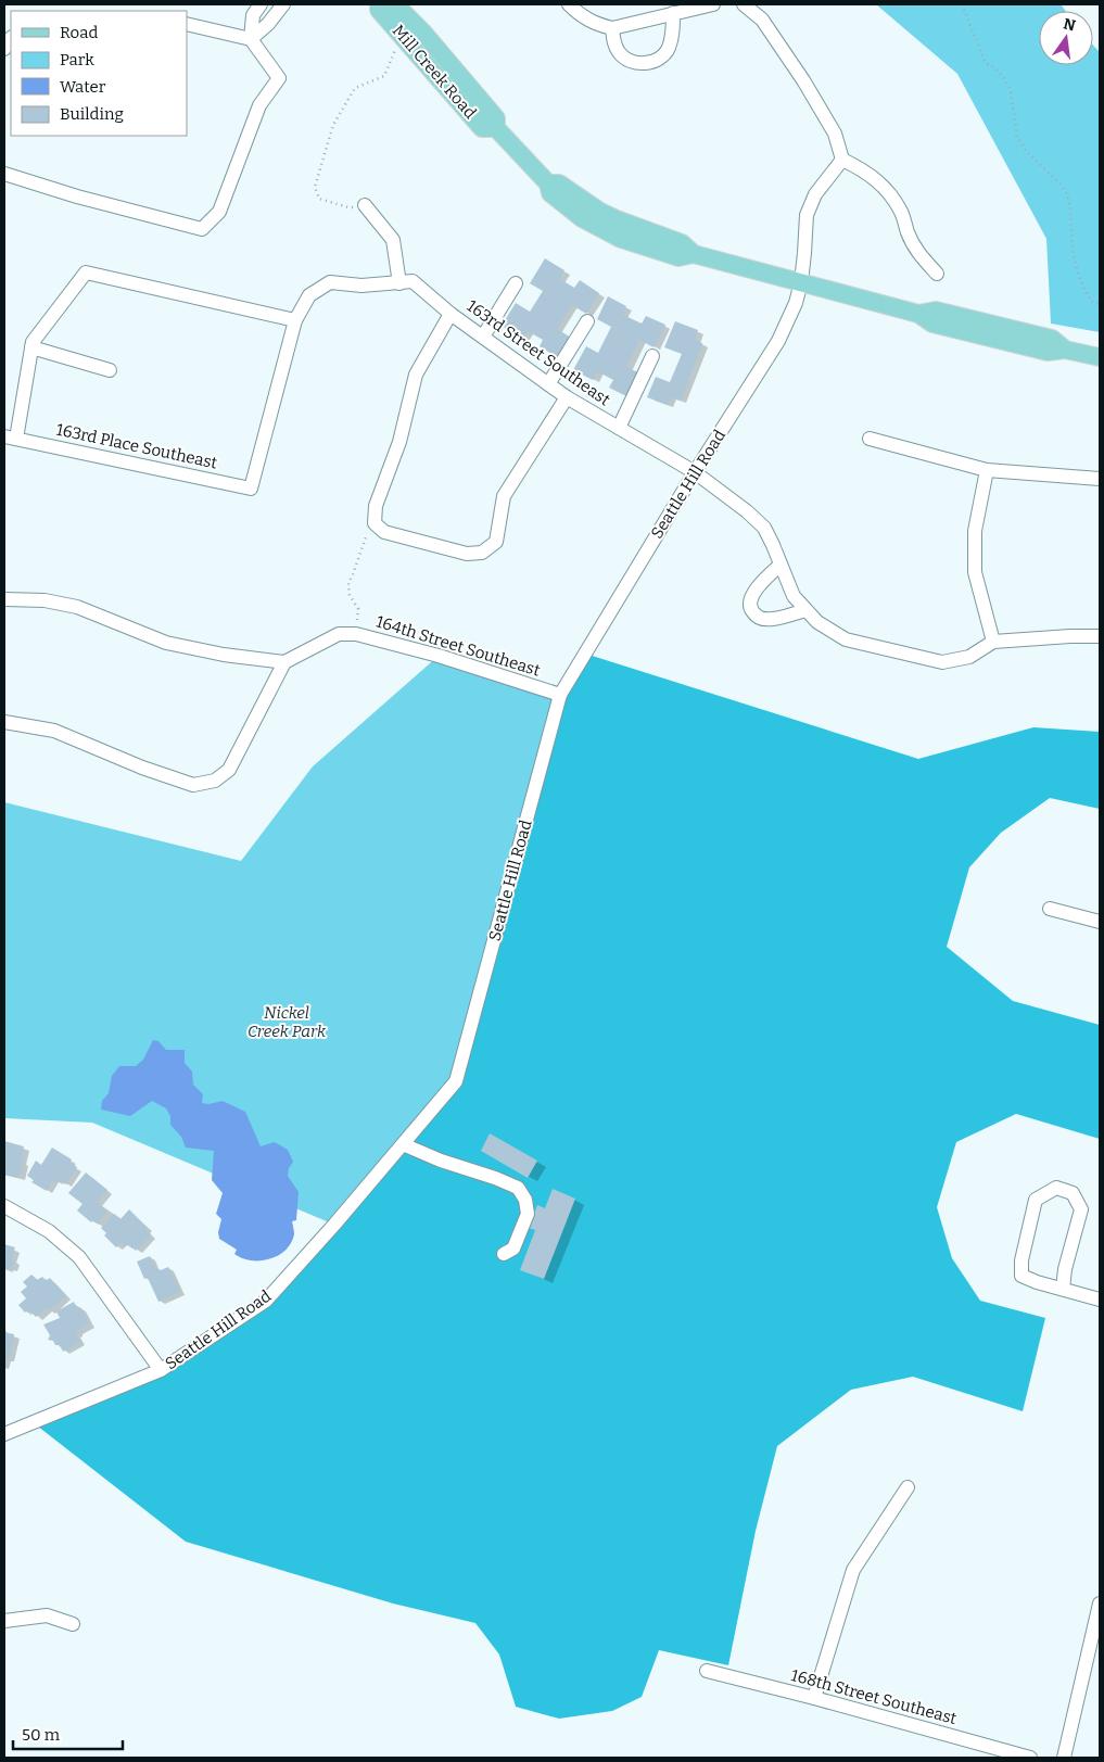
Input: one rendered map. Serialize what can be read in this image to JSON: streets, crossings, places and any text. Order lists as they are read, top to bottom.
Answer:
{
  "streets": {
    "main road": ["Mill Creek Road"],
    "street": [
      "163rd Street Southeast",
      "163rd Place Southeast",
      "Seattle Hill Road",
      "164th Street Southeast",
      "168th Street Southeast"
    ]
  },
  "crossings": [
    ["Mill Creek Road", "Seattle Hill Road"],
    ["163rd Street Southeast", "163rd Place Southeast"],
    ["163rd Street Southeast", "Seattle Hill Road"],
    ["Seattle Hill Road", "164th Street Southeast"]
  ],
  "parks": ["Nickel Creek Park"],
  "legend": [
    "Road",
    "Park",
    "Water",
    "Building"
  ],
  "scale_bar": "50 m",
  "north": "top"
}
